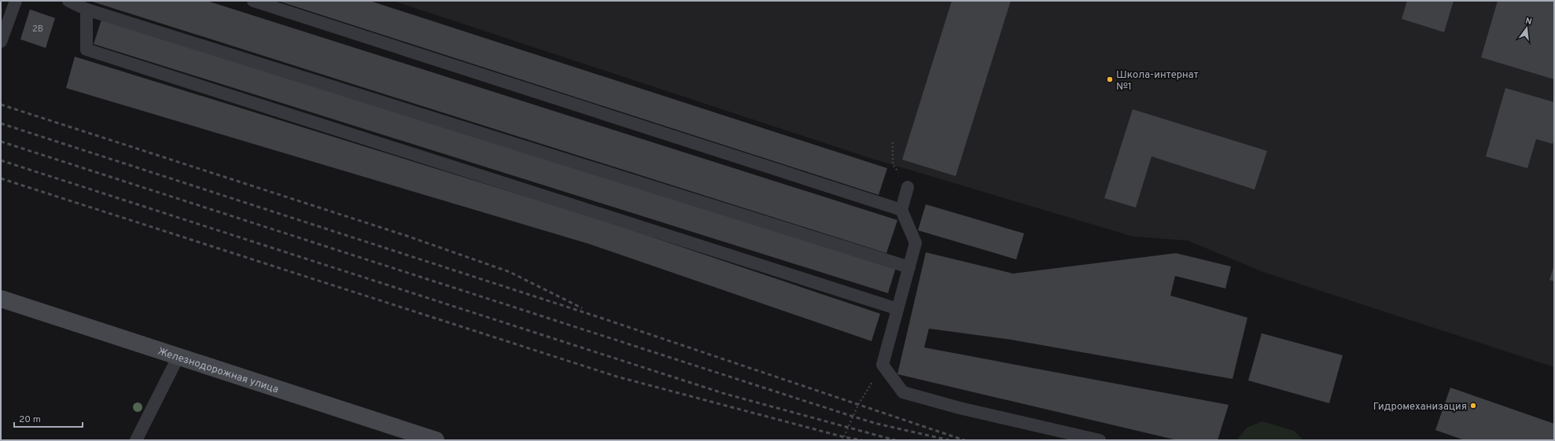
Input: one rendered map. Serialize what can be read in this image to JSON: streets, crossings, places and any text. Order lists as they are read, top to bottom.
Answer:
{
  "streets": {
    "main road": ["Железнодорожная улица"]
  },
  "places": ["Школа-интернат №1", "Гидромеханизация"],
  "house_numbers": ["2В"],
  "scale_bar": "20 m",
  "north": "top"
}
